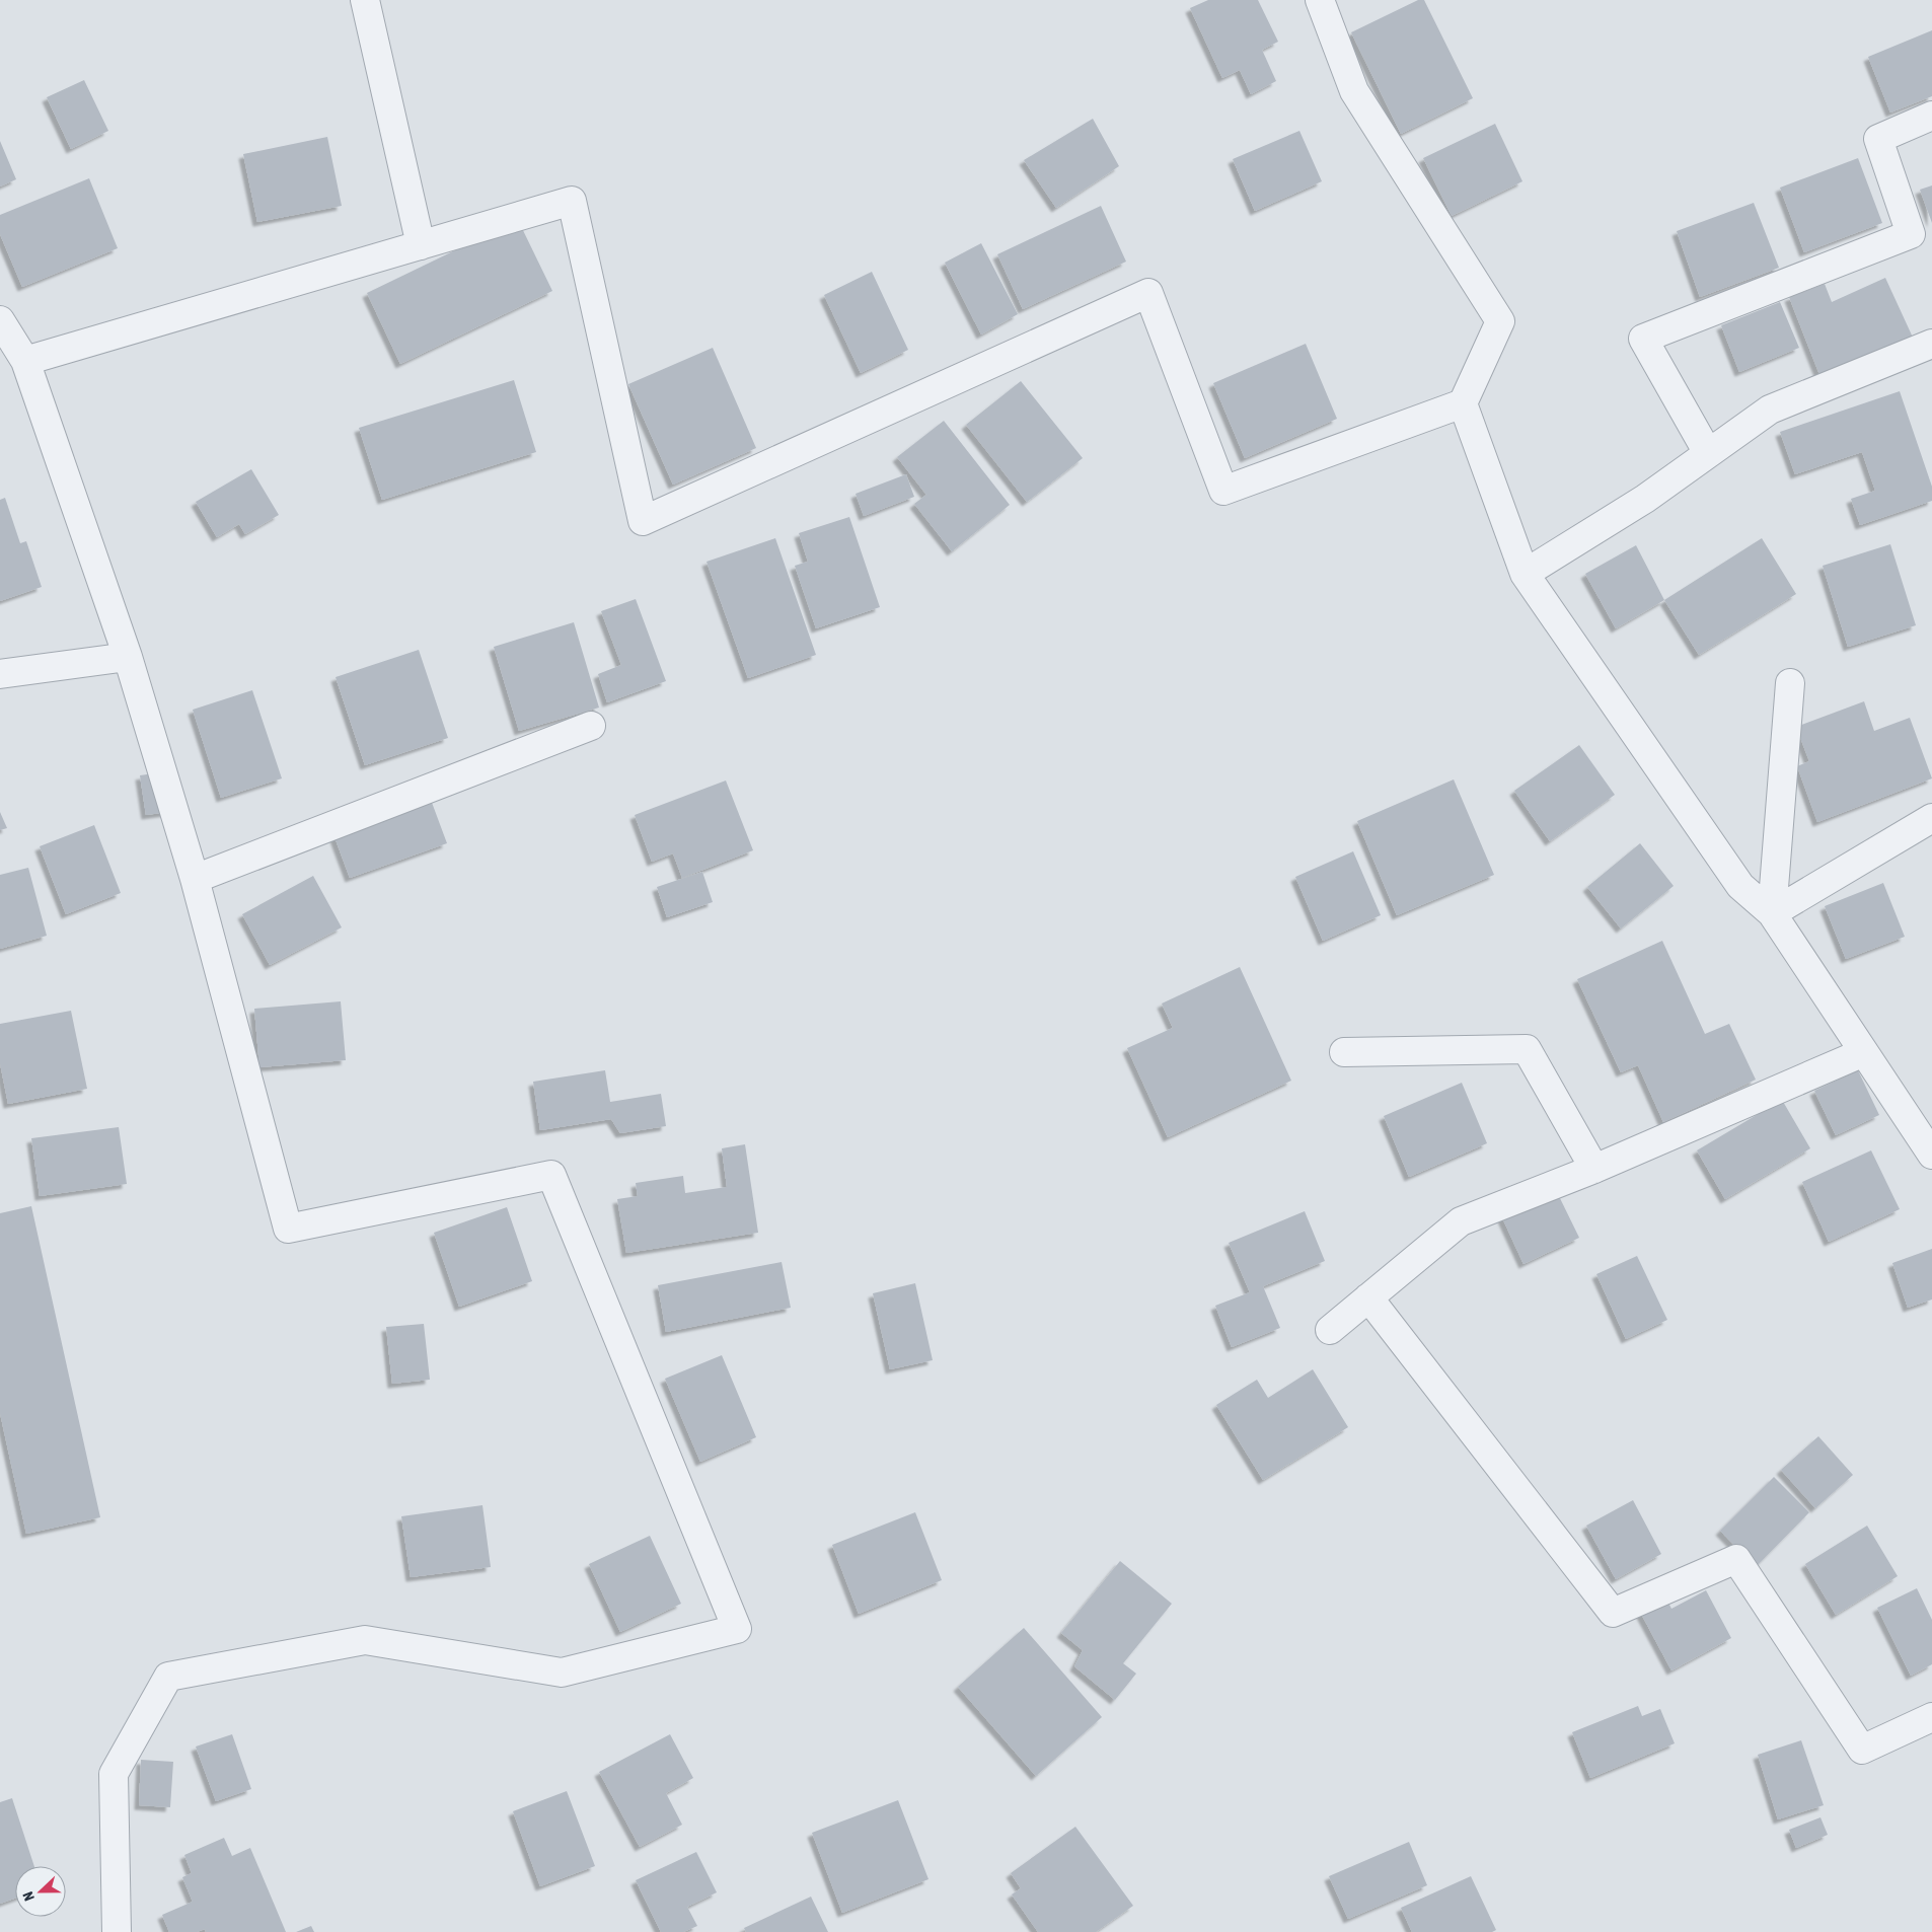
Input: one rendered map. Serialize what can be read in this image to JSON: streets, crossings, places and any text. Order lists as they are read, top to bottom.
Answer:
{
  "north": "left"
}
